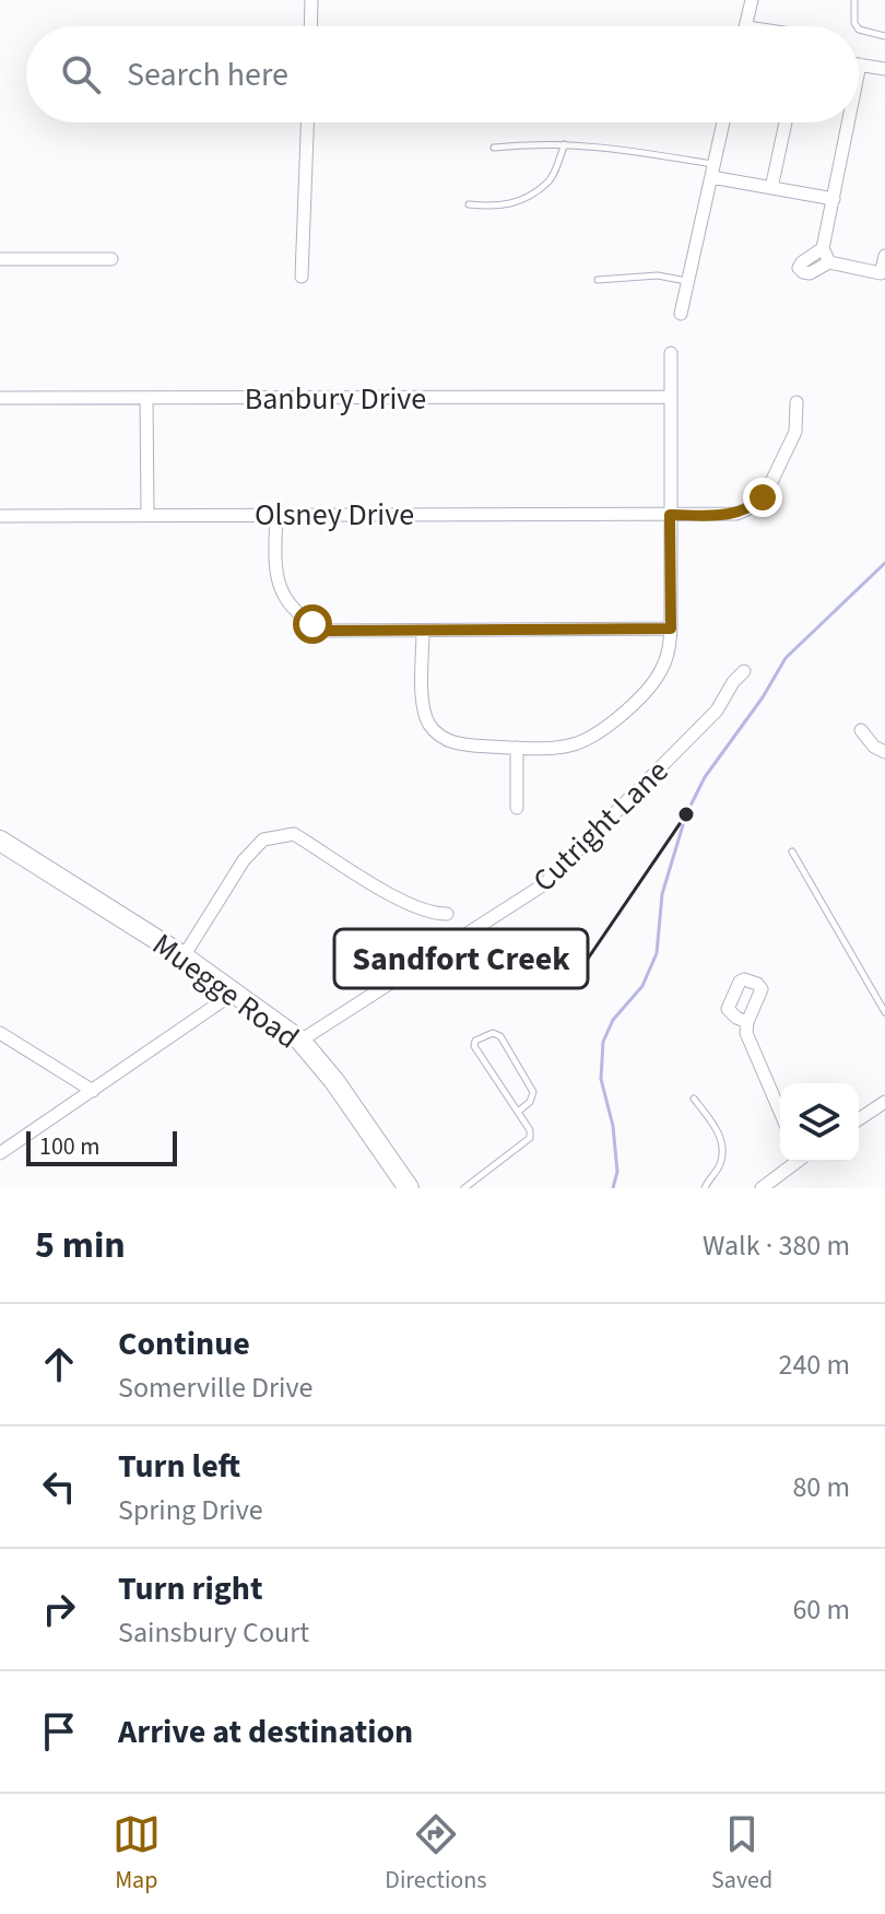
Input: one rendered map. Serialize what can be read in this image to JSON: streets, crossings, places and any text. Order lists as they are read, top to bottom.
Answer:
{
  "streets": {
    "main road": ["Muegge Road"],
    "street": ["Banbury Drive", "Olsney Drive", "Cutright Lane"]
  },
  "crossings": [
    ["Cutright Lane", "Muegge Road"]
  ],
  "places": ["Sandfort Creek"],
  "scale_bar": "100 m",
  "page": {
    "search": "Search here",
    "scale": "100 m",
    "heading": ["5 min", "Walk · 380 m"],
    "list": [
      ["Continue", "Somerville Drive", "240 m"],
      ["Turn left", "Spring Drive", "80 m"],
      ["Turn right", "Sainsbury Court", "60 m"],
      "Arrive at destination"
    ],
    "nav": ["Map", "Directions", "Saved"]
  }
}
